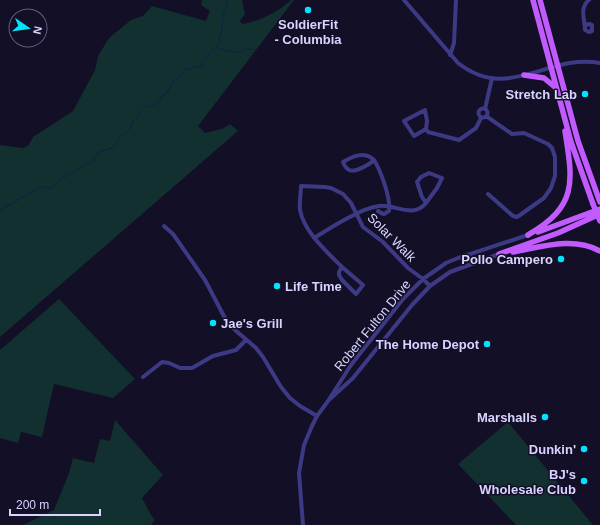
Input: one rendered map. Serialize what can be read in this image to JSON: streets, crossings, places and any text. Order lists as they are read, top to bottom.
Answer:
{
  "streets": {
    "street": ["Solar Walk", "Robert Fulton Drive"]
  },
  "crossings": [
    ["Solar Walk", "Robert Fulton Drive"]
  ],
  "places": [
    "SoldierFit - Columbia",
    "Stretch Lab",
    "Pollo Campero",
    "Life Time",
    "Jae's Grill",
    "The Home Depot",
    "Marshalls",
    "Dunkin'",
    "BJ's Wholesale Club"
  ],
  "scale_bar": "200 m",
  "north": "right"
}
